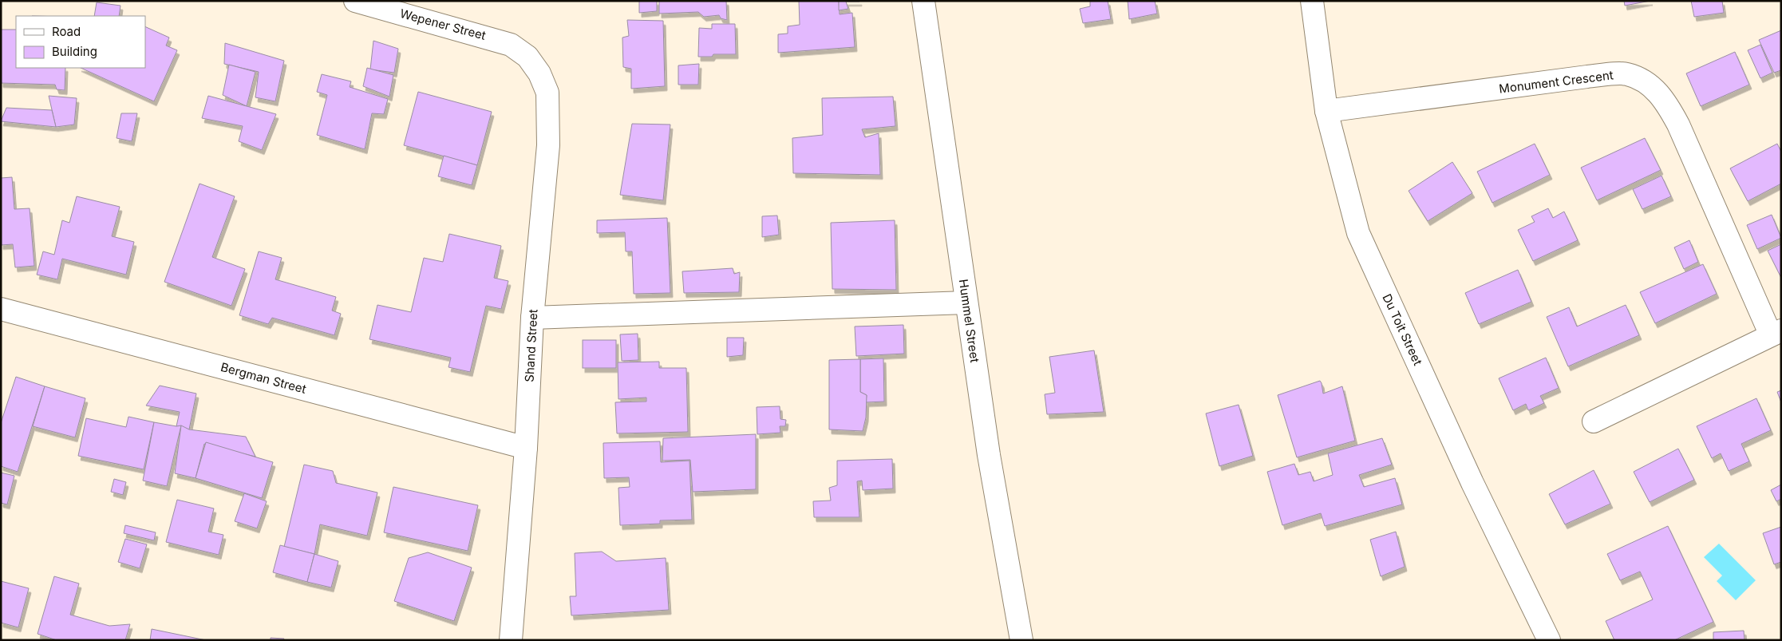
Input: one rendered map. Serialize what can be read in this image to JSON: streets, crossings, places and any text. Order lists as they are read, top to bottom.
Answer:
{
  "streets": {
    "street": [
      "Wepener Street",
      "Monument Crescent",
      "Hummel Street",
      "Du Toit Street",
      "Shand Street",
      "Bergman Street"
    ]
  },
  "crossings": [
    ["Wepener Street", "Shand Street"],
    ["Monument Crescent", "Du Toit Street"],
    ["Shand Street", "Bergman Street"]
  ],
  "legend": ["Road", "Building"]
}
